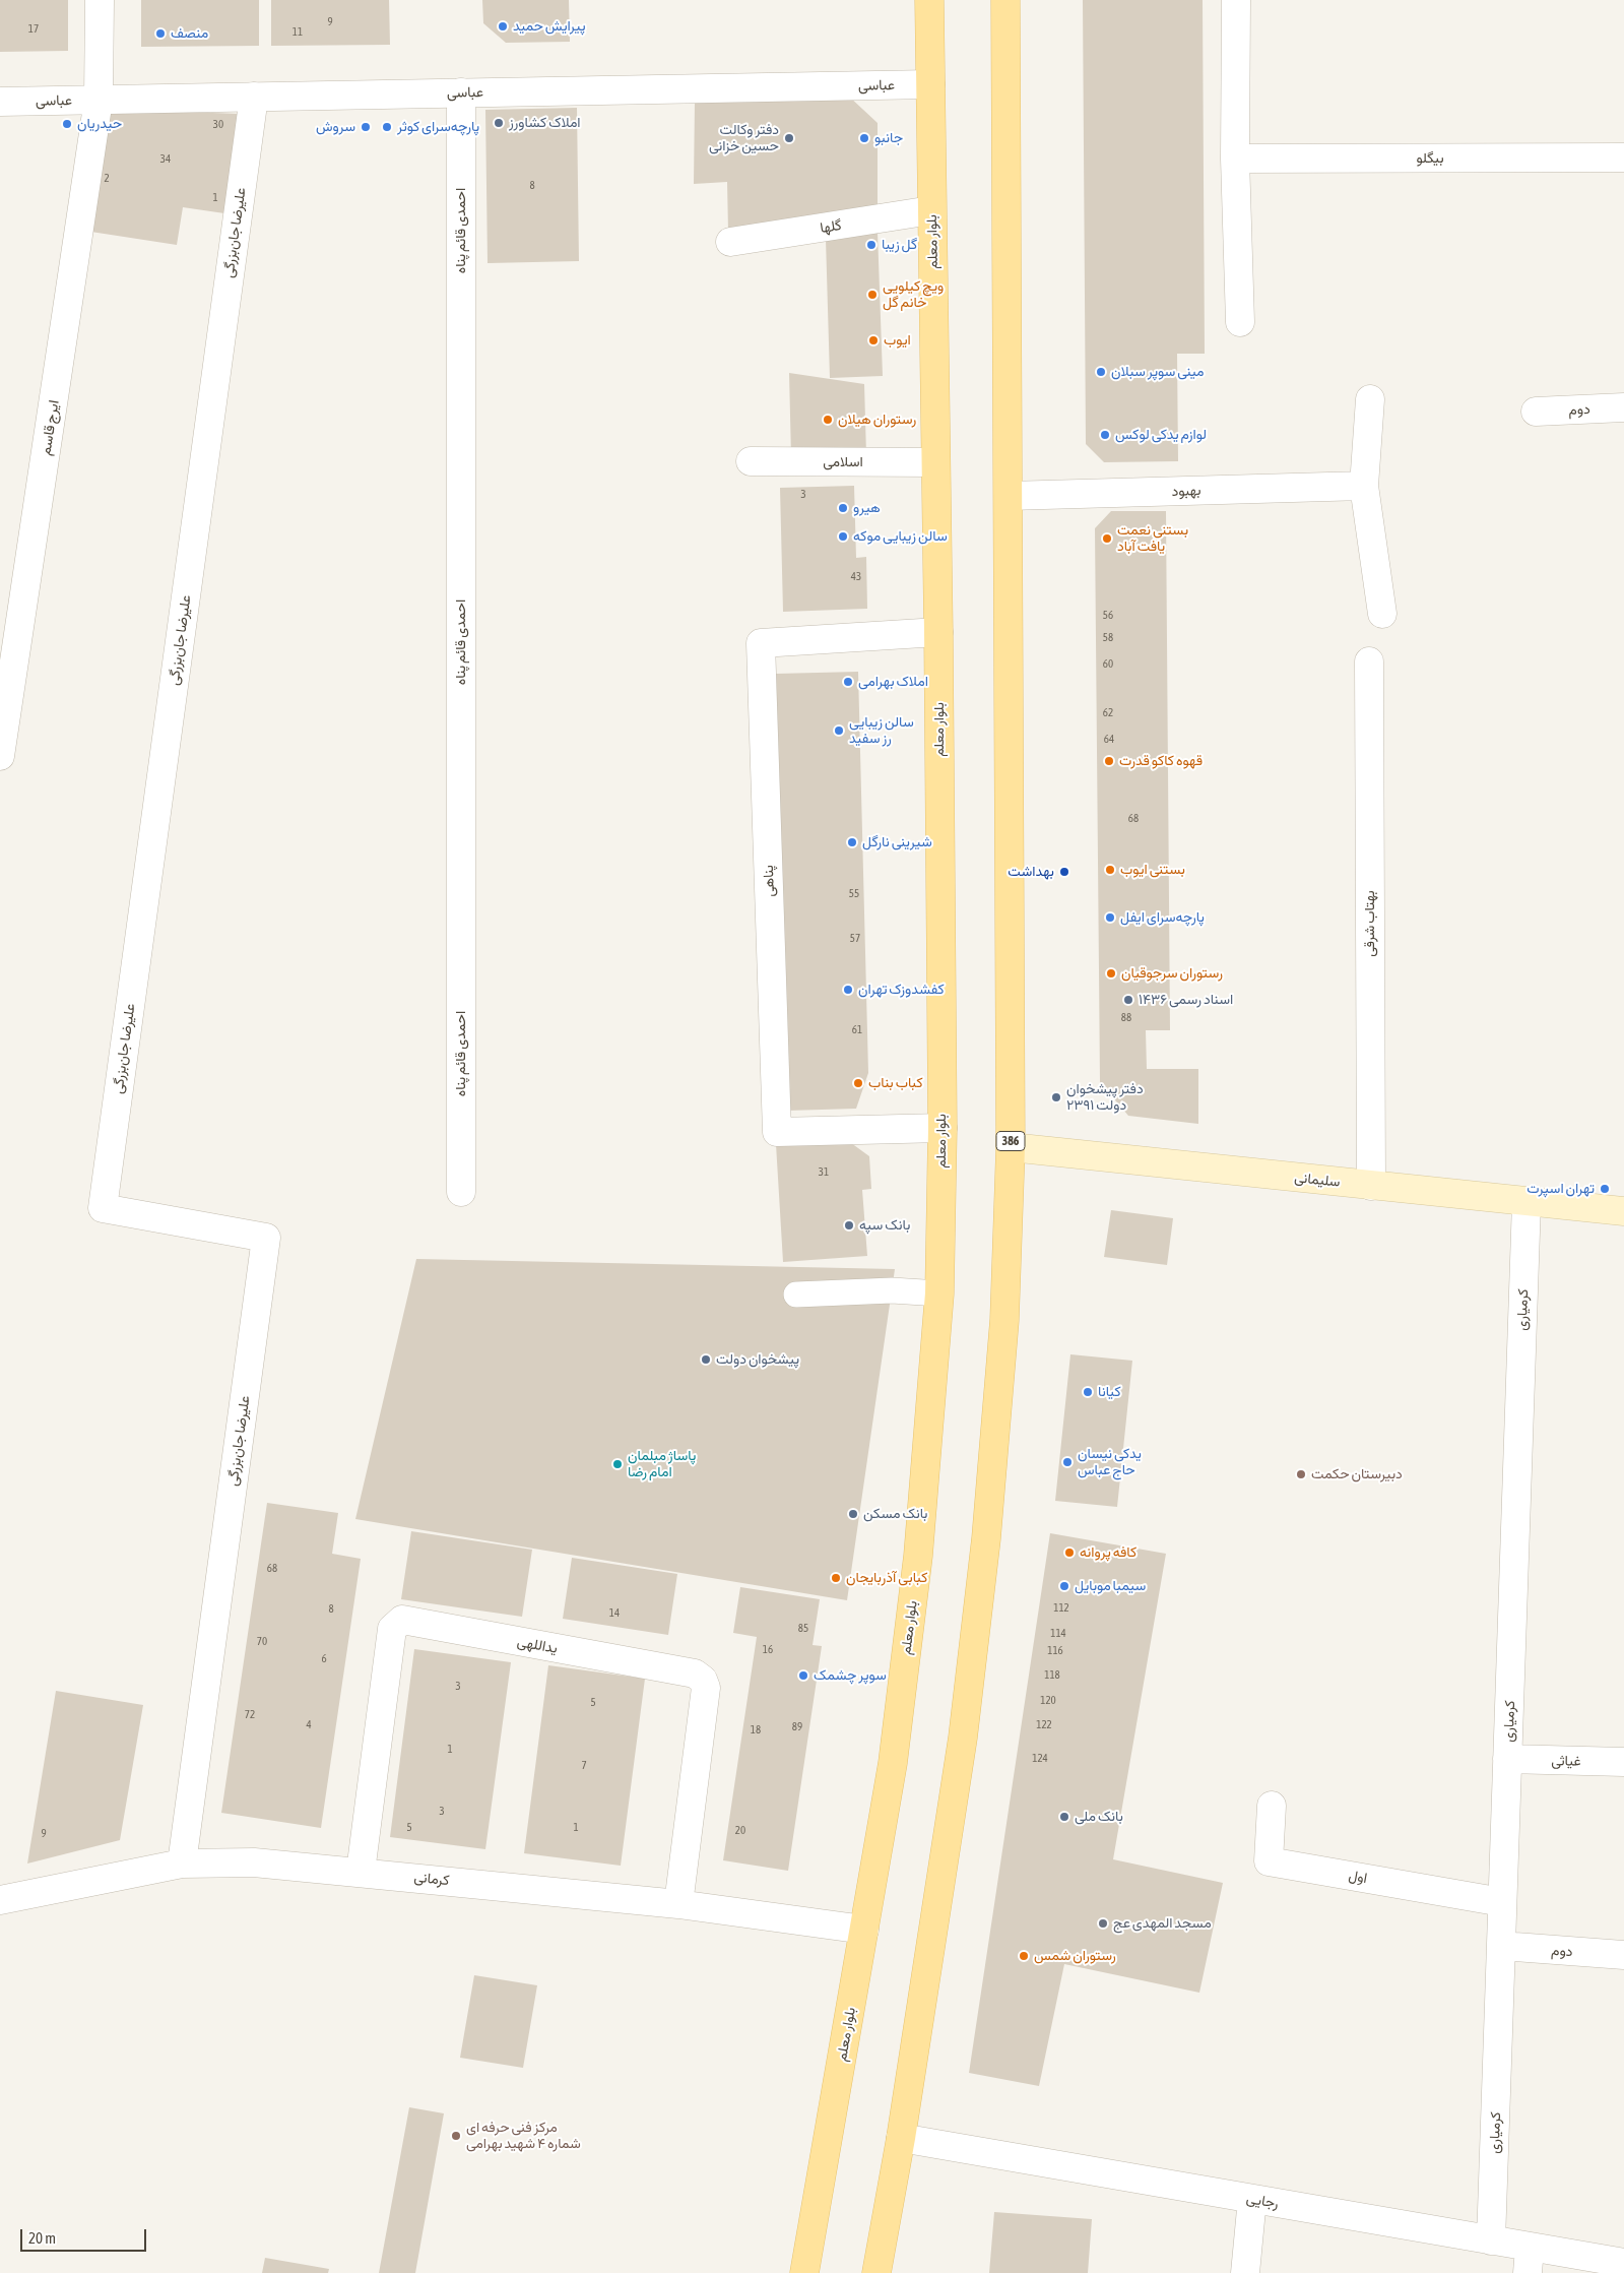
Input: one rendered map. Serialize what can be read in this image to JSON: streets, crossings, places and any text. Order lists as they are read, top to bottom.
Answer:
{
  "streets": {
    "main road": ["بلوار معلم", "386", "سلیمانی"],
    "street": [
      "عباسی",
      "بیگلو",
      "گلها",
      "احمدی قائم پناه",
      "علیرضا جان‌بزرگی",
      "دوم",
      "ایرج قاسم",
      "اسلامی",
      "بهبود",
      "پناهی",
      "بهتاب شرقی",
      "کرمیاری",
      "یداللهی",
      "غیاثی",
      "اول",
      "کرمانی",
      "رجایی"
    ]
  },
  "crossings": [
    ["عباسی", "احمدی قائم پناه"],
    ["عباسی", "علیرضا جان‌بزرگی"],
    ["عباسی", "بلوار معلم"],
    ["عباسی", "ایرج قاسم"],
    ["گلها", "بلوار معلم"],
    ["علیرضا جان‌بزرگی", "کرمانی"],
    ["بلوار معلم", "اسلامی"],
    ["بلوار معلم", "پناهی"],
    ["بلوار معلم", "کرمانی"],
    ["دوم", "کرمیاری"],
    ["بهبود", "386"],
    ["بهتاب شرقی", "سلیمانی"],
    ["386", "سلیمانی"],
    ["386", "رجایی"],
    ["سلیمانی", "کرمیاری"],
    ["کرمیاری", "غیاثی"],
    ["کرمیاری", "اول"],
    ["کرمیاری", "رجایی"],
    ["یداللهی", "کرمانی"]
  ],
  "places": [
    "پیرایش حمید",
    "منصف",
    "املاک کشاورز",
    "حیدریان",
    "سروش",
    "پارچه‌سرای کوثر",
    "دفتر وکالت حسین خزانی",
    "جانبو",
    "گل زیبا",
    "ویچ کیلویی خانم گل",
    "ایوب",
    "مینی سوپر سبلان",
    "رستوران هیلان",
    "لوازم یدکی لوکس",
    "هیرو",
    "سالن زیبایی موکه",
    "بستنی نعمت یافت آباد",
    "املاک بهرامی",
    "سالن زیبایی رز سفید",
    "قهوه کاکو قدرت",
    "شیرینی نارگل",
    "بستنی ایوب",
    "بهداشت",
    "پارچه‌سرای ایفل",
    "رستوران سرجوقیان",
    "کفشدوزک تهران",
    "اسناد رسمی ۱۴۳۶",
    "کباب بناب",
    "دفتر پیشخوان دولت ۲۳۹۱",
    "تهران اسپرت",
    "بانک سپه",
    "پیشخوان دولت",
    "کیانا",
    "یدکی نیسان حاج عباس",
    "پاساژ مبلمان امام رضا",
    "دبیرستان حکمت",
    "بانک مسکن",
    "کافه پروانه",
    "کبابی آذربایجان",
    "سیمبا موبایل",
    "سوپر چشمک",
    "بانک ملی",
    "مسجد المهدی عج",
    "رستوران شمس",
    "مرکز فنی حرفه ای شماره ۴ شهید بهرامی"
  ],
  "house_numbers": [
    "9",
    "17",
    "11",
    "30",
    "34",
    "2",
    "8",
    "1",
    "3",
    "43",
    "56",
    "58",
    "60",
    "62",
    "64",
    "68",
    "55",
    "57",
    "88",
    "61",
    "31",
    "68",
    "112",
    "8",
    "14",
    "85",
    "114",
    "70",
    "16",
    "116",
    "6",
    "118",
    "3",
    "120",
    "5",
    "72",
    "4",
    "122",
    "89",
    "18",
    "1",
    "124",
    "7",
    "3",
    "5",
    "1",
    "20",
    "9"
  ],
  "scale_bar": "20 m"
}
